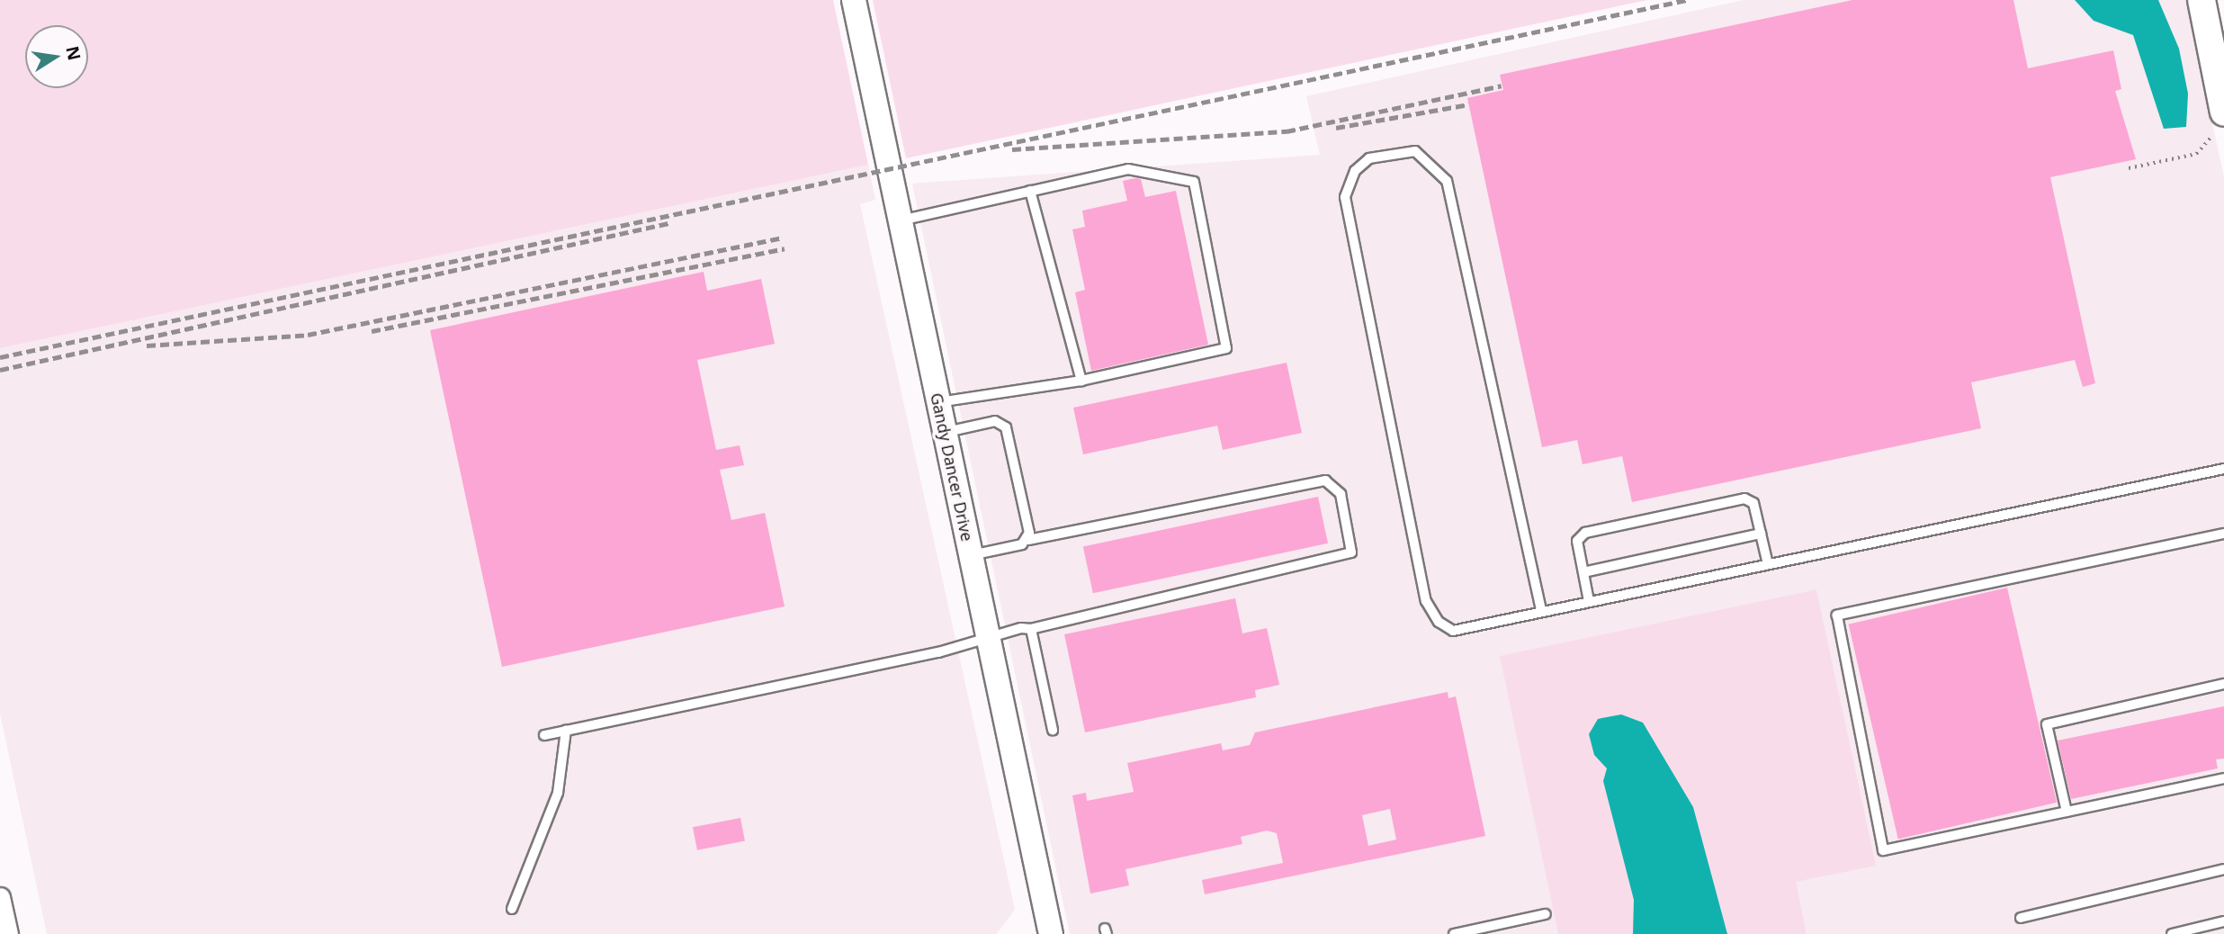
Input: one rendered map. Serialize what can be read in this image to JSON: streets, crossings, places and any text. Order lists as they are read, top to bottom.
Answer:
{
  "streets": {
    "street": ["Gandy Dancer Drive"]
  },
  "north": "right"
}
